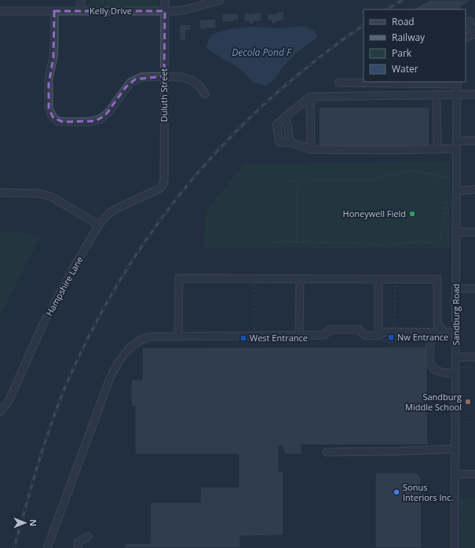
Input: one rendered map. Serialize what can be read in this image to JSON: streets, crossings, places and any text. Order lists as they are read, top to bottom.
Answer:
{
  "streets": {
    "street": [
      "Kelly Drive",
      "Duluth Street",
      "Hampshire Lane",
      "Sandburg Road"
    ]
  },
  "crossings": [
    ["Kelly Drive", "Duluth Street"],
    ["Duluth Street", "Hampshire Lane"]
  ],
  "water": ["Decola Pond F"],
  "places": {
    "other": ["Honeywell Field", "Sandburg Middle School", "Sonus Interiors Inc."],
    "transit": ["Nw Entrance", "West Entrance"]
  },
  "legend": [
    "Road",
    "Railway",
    "Park",
    "Water"
  ],
  "north": "right"
}
